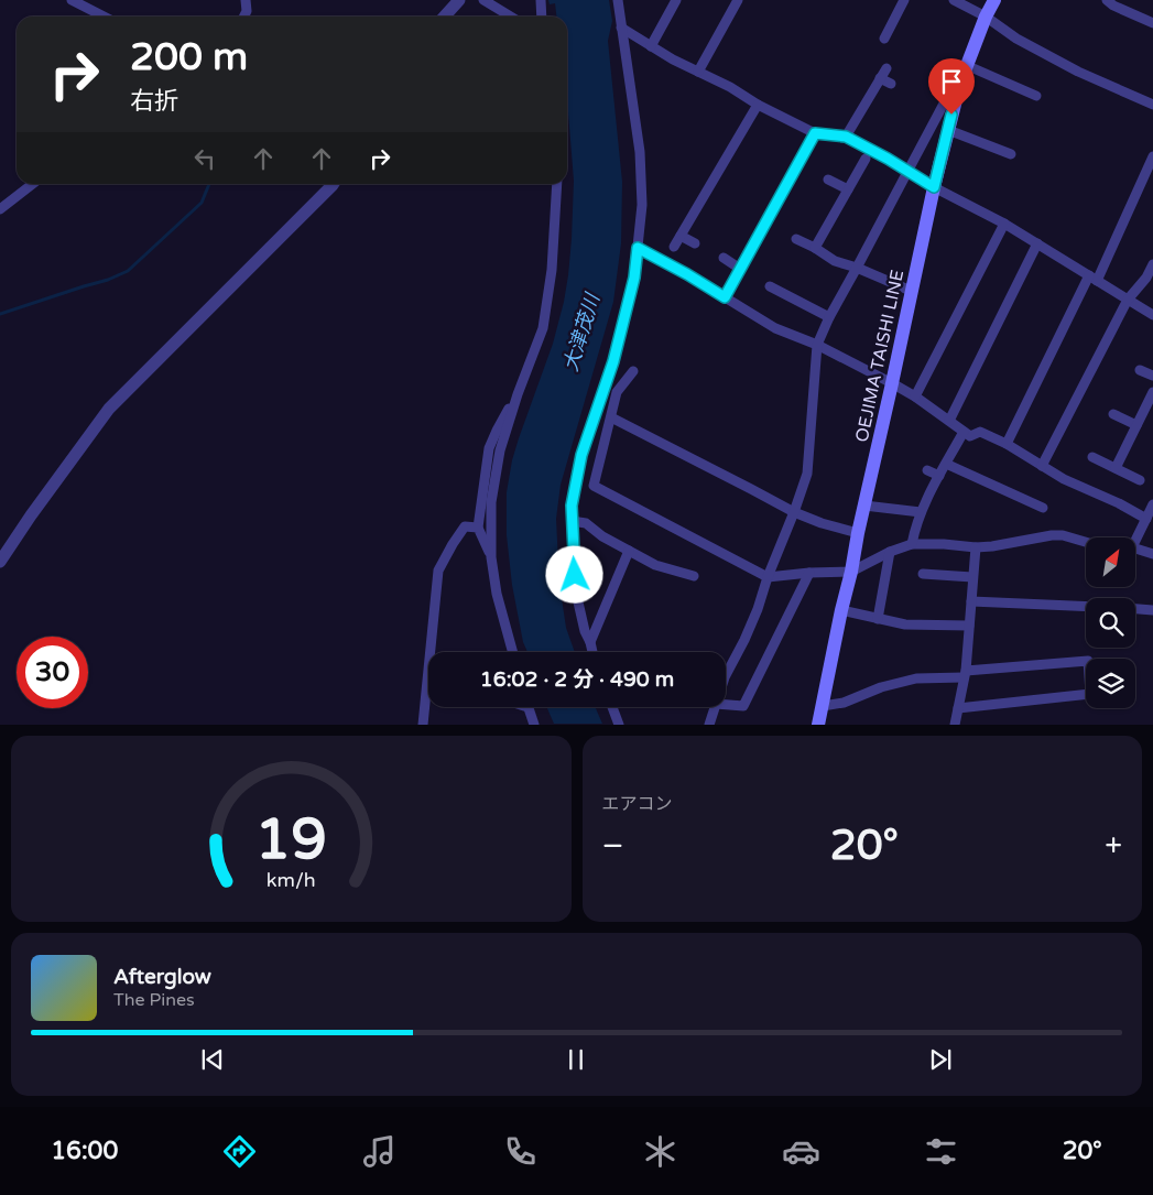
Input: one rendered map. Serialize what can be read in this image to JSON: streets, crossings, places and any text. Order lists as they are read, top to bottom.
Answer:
{
  "streets": {
    "main road": ["OEJIMA TAISHI LINE"]
  },
  "water": ["大津茂川"],
  "north": "top right",
  "page": {
    "turn": ["200 m", "右折"],
    "limit": "30",
    "trip": "16:02 · 2 分 · 490 m",
    "tile": "エアコン",
    "heat": ["−", "20°", "+"],
    "song": ["Afterglow", "The Pines"],
    "tabs": ["16:00", "20°"],
    "gauge": ["19", "km/h"]
  }
}
